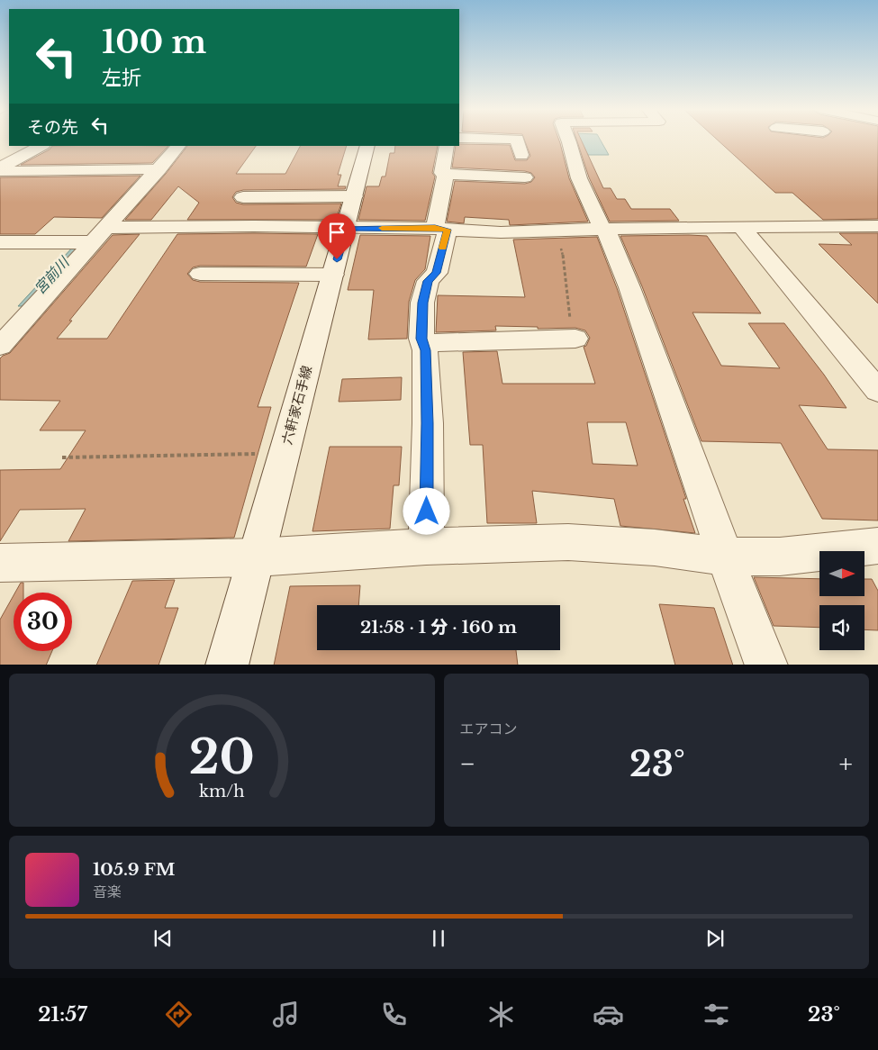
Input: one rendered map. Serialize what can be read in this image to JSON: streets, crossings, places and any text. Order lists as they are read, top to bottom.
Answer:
{
  "streets": {
    "street": ["六軒家石手線"]
  },
  "water": ["宮前川"],
  "north": "right",
  "page": {
    "turn": ["100 m", "左折"],
    "then": "その先",
    "limit": "30",
    "trip": "21:58 · 1 分 · 160 m",
    "tile": "エアコン",
    "heat": ["−", "23°", "+"],
    "song": ["105.9 FM", "音楽"],
    "tabs": ["21:57", "23°"],
    "gauge": ["20", "km/h"]
  }
}
